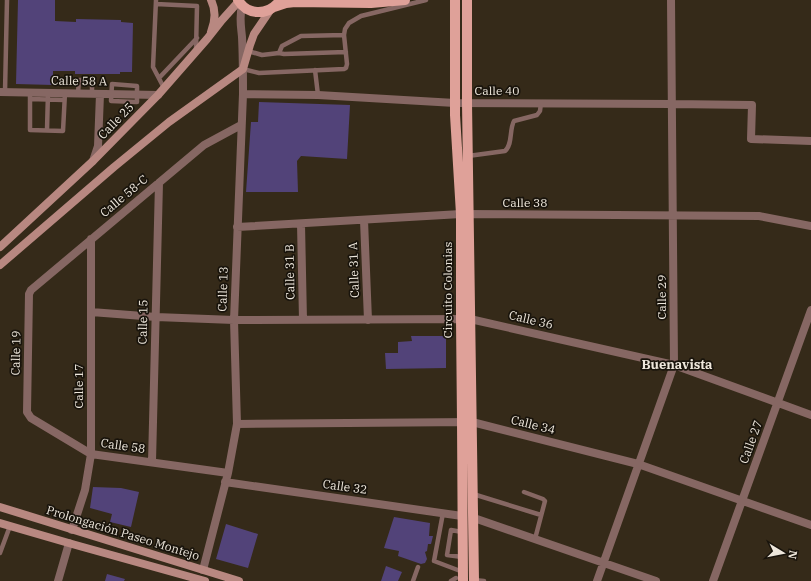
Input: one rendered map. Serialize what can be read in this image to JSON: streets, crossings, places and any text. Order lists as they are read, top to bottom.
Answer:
{
  "streets": {
    "main road": ["Calle 25", "Circuito Colonias", "Prolongación Paseo Montejo"],
    "street": [
      "Calle 58 A",
      "Calle 40",
      "Calle 58-C",
      "Calle 38",
      "Calle 31 A",
      "Calle 31 B",
      "Calle 13",
      "Calle 29",
      "Calle 36",
      "Calle 15",
      "Calle 19",
      "Calle 17",
      "Calle 34",
      "Calle 27",
      "Calle 58",
      "Calle 32"
    ]
  },
  "crossings": [
    ["Calle 58 A", "Calle 25"],
    ["Calle 40", "Calle 13"],
    ["Calle 40", "Circuito Colonias"],
    ["Calle 40", "Calle 29"],
    ["Calle 25", "Calle 13"],
    ["Calle 58-C", "Calle 13"],
    ["Calle 58-C", "Calle 15"],
    ["Calle 58-C", "Calle 19"],
    ["Calle 58-C", "Calle 17"],
    ["Calle 38", "Calle 31 A"],
    ["Calle 38", "Calle 31 B"],
    ["Calle 38", "Calle 13"],
    ["Calle 38", "Circuito Colonias"],
    ["Calle 38", "Calle 29"],
    ["Calle 31 A", "Calle 36"],
    ["Calle 31 B", "Calle 36"],
    ["Calle 13", "Calle 36"],
    ["Calle 13", "Calle 34"],
    ["Calle 13", "Calle 58"],
    ["Calle 13", "Calle 32"],
    ["Calle 13", "Prolongación Paseo Montejo"],
    ["Circuito Colonias", "Calle 36"],
    ["Circuito Colonias", "Calle 34"],
    ["Circuito Colonias", "Calle 32"],
    ["Calle 29", "Calle 36"],
    ["Calle 29", "Calle 34"],
    ["Calle 36", "Calle 15"],
    ["Calle 36", "Calle 17"],
    ["Calle 36", "Calle 27"],
    ["Calle 15", "Calle 58"],
    ["Calle 19", "Calle 58"],
    ["Calle 17", "Calle 58"],
    ["Calle 17", "Prolongación Paseo Montejo"],
    ["Calle 34", "Calle 27"]
  ],
  "districts": ["Buenavista"],
  "north": "right"
}
